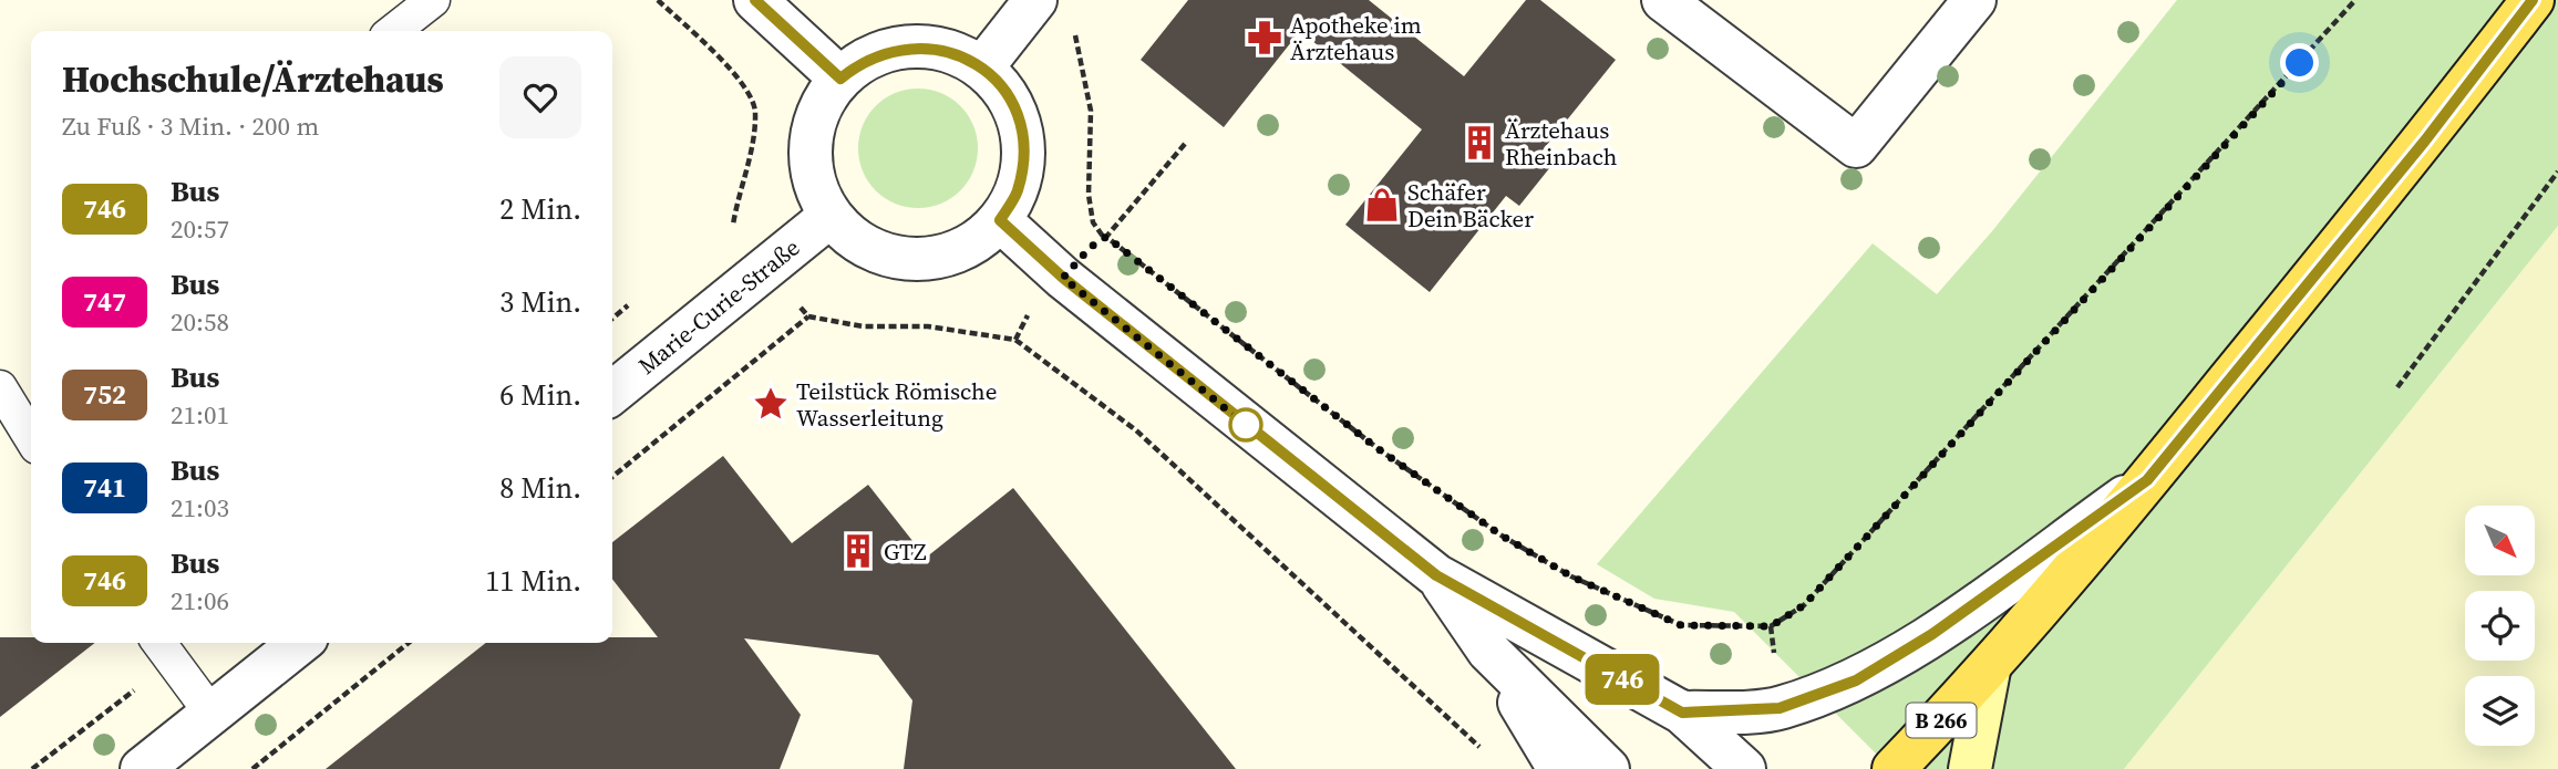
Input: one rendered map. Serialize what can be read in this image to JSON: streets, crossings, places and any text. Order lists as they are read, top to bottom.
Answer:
{
  "streets": {
    "main road": ["B 266"],
    "street": ["Marie-Curie-Straße"]
  },
  "places": {
    "pharmacy": ["Apotheke im Ärztehaus"],
    "building": ["Ärztehaus Rheinbach", "GTZ"],
    "shop": ["Schäfer Dein Bäcker"],
    "place": ["Teilstück Römische Wasserleitung"]
  },
  "lines": ["bus line 746"],
  "north": "bottom right",
  "page": {
    "on_map": "746",
    "heading": ["Hochschule/Ärztehaus", "Zu Fuß · 3 Min. · 200 m"],
    "list": [
      {
        "mark": "746",
        "name": "Bus",
        "note": "20:57",
        "value": "2 Min."
      },
      {
        "mark": "747",
        "name": "Bus",
        "note": "20:58",
        "value": "3 Min."
      },
      {
        "mark": "752",
        "name": "Bus",
        "note": "21:01",
        "value": "6 Min."
      },
      {
        "mark": "741",
        "name": "Bus",
        "note": "21:03",
        "value": "8 Min."
      },
      {
        "mark": "746",
        "name": "Bus",
        "note": "21:06",
        "value": "11 Min."
      }
    ]
  }
}
